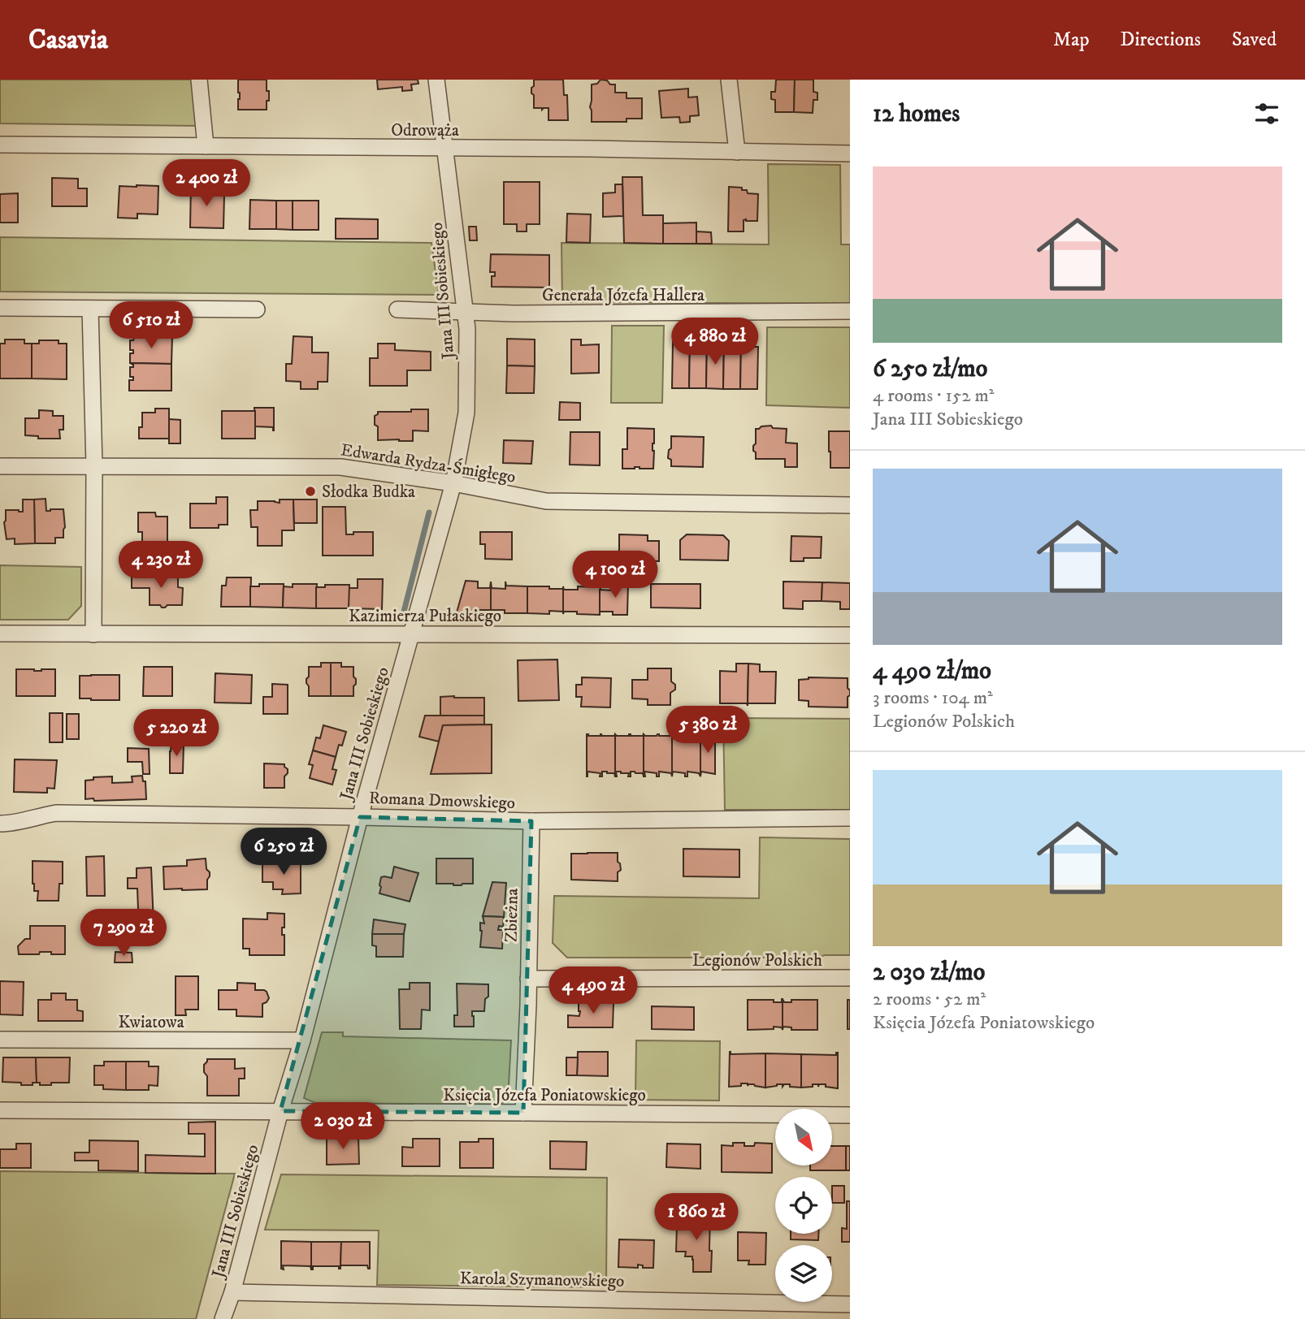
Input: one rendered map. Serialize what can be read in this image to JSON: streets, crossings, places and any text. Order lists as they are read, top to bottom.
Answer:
{
  "streets": {
    "street": [
      "Odrowąża",
      "Jana III Sobieskiego",
      "Generała Józefa Hallera",
      "Edwarda Rydza-Śmigłego",
      "Kazimierza Pułaskiego",
      "Romana Dmowskiego",
      "Zbieżna",
      "Legionów Polskich",
      "Kwiatowa",
      "Księcia Józefa Poniatowskiego",
      "Karola Szymanowskiego"
    ]
  },
  "crossings": [
    ["Odrowąża", "Jana III Sobieskiego"],
    ["Jana III Sobieskiego", "Generała Józefa Hallera"],
    ["Jana III Sobieskiego", "Edwarda Rydza-Śmigłego"],
    ["Jana III Sobieskiego", "Kazimierza Pułaskiego"],
    ["Jana III Sobieskiego", "Romana Dmowskiego"],
    ["Jana III Sobieskiego", "Kwiatowa"],
    ["Jana III Sobieskiego", "Księcia Józefa Poniatowskiego"],
    ["Jana III Sobieskiego", "Karola Szymanowskiego"],
    ["Romana Dmowskiego", "Zbieżna"],
    ["Zbieżna", "Legionów Polskich"],
    ["Zbieżna", "Księcia Józefa Poniatowskiego"]
  ],
  "places": ["Słodka Budka"],
  "north": "bottom right",
  "page": {
    "header": "Casavia",
    "nav": ["Map", "Directions", "Saved"],
    "heading": "12 homes",
    "list": [
      {
        "name": "6 250 zł/mo",
        "note": "4 rooms · 152 m² · Jana III Sobieskiego"
      },
      {
        "name": "4 490 zł/mo",
        "note": "3 rooms · 104 m² · Legionów Polskich"
      },
      {
        "name": "2 030 zł/mo",
        "note": "2 rooms · 52 m² · Księcia Józefa Poniatowskiego"
      }
    ],
    "price": [
      "2 400 zł",
      "6 510 zł",
      "4 880 zł",
      "4 230 zł",
      "4 100 zł",
      "5 380 zł",
      "5 220 zł",
      "6 250 zł",
      "7 290 zł",
      "4 490 zł",
      "2 030 zł",
      "1 860 zł"
    ]
  }
}
